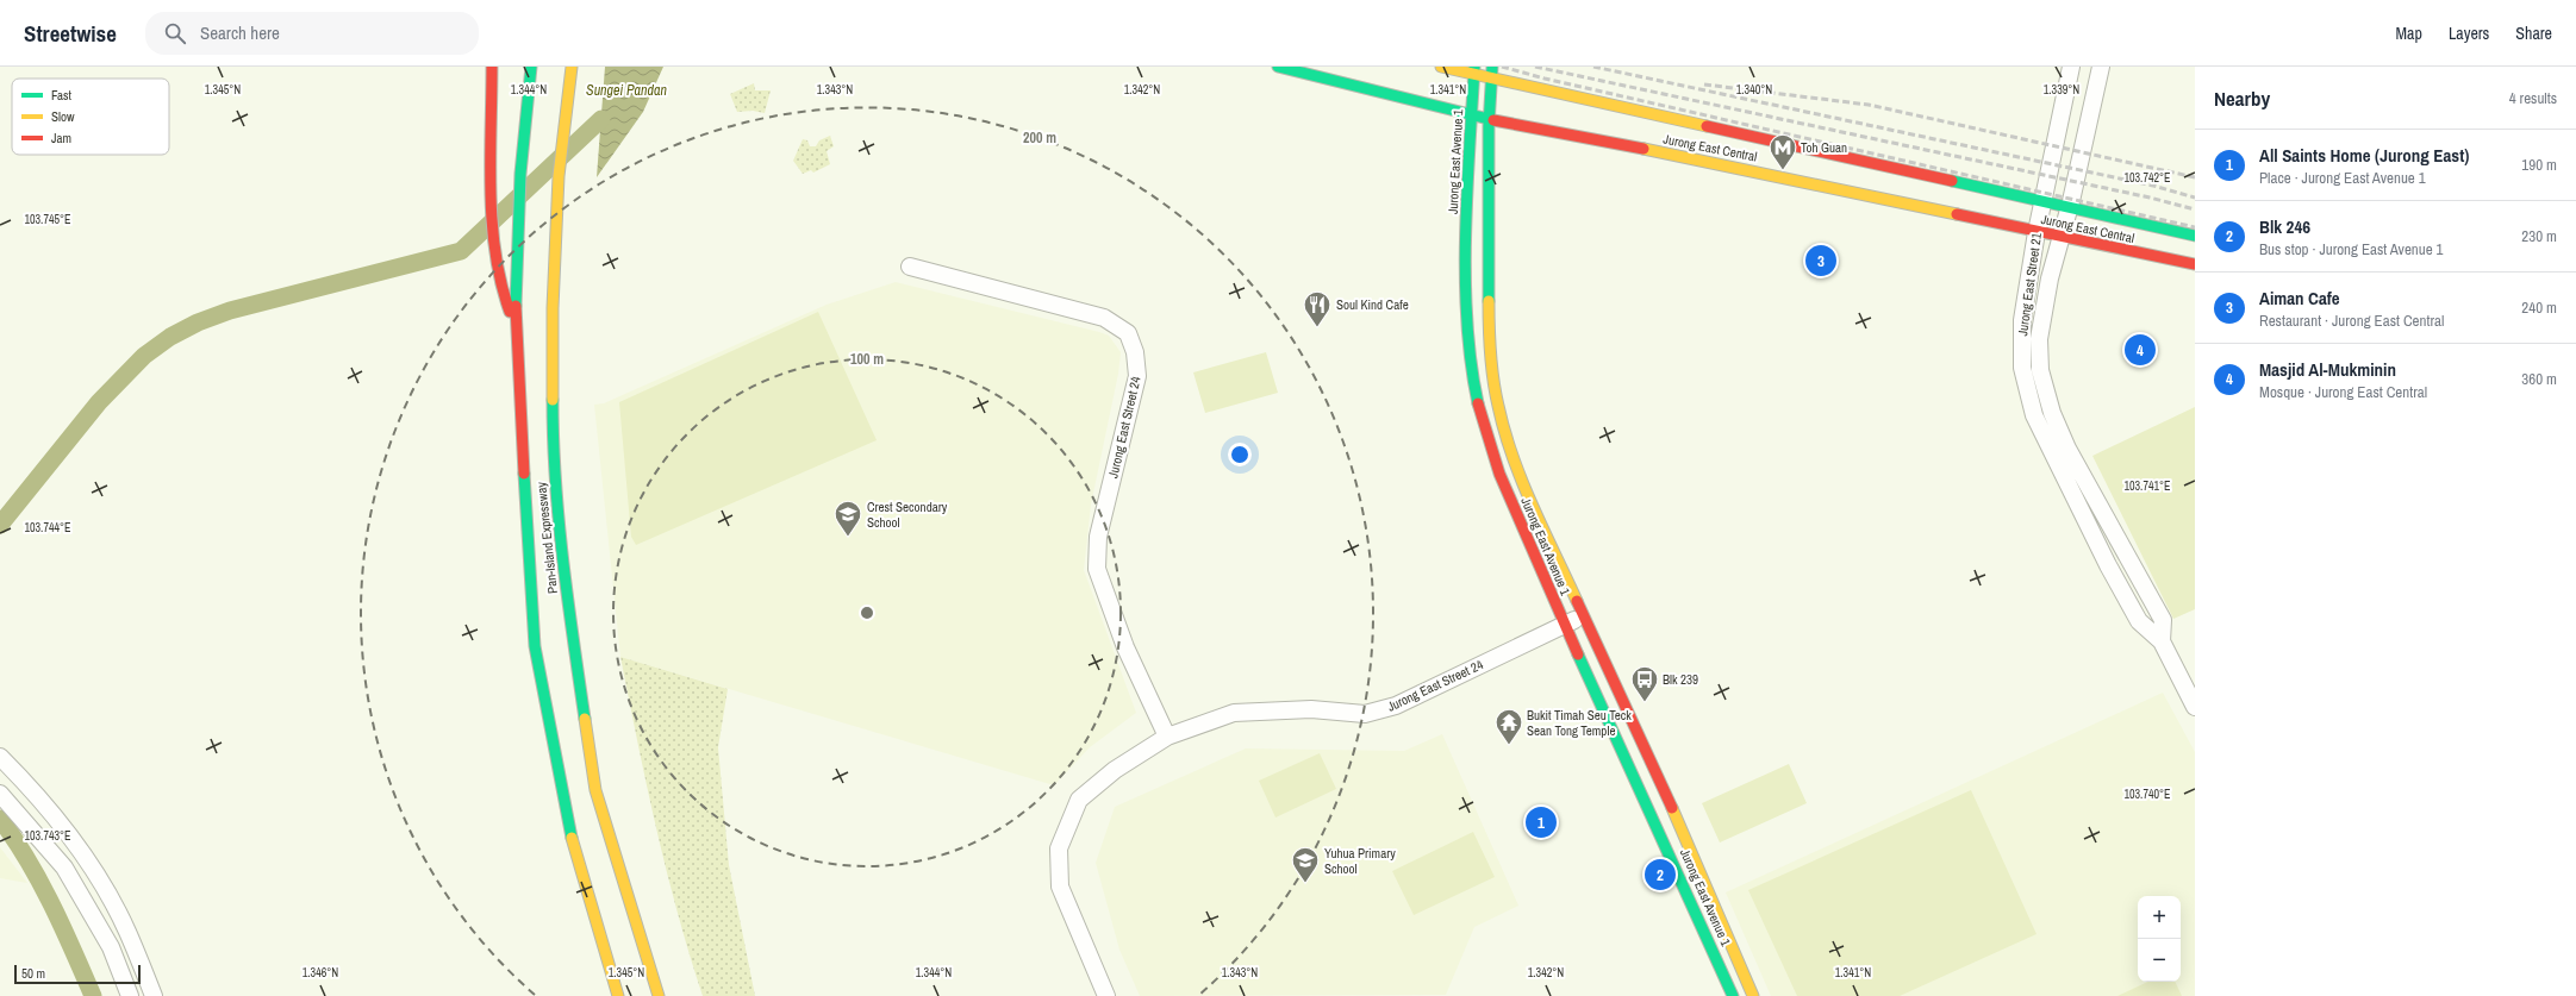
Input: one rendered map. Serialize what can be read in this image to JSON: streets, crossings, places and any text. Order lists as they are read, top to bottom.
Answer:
{
  "streets": {
    "main road": ["Jurong East Central", "Jurong East Avenue 1", "Pan-Island Expressway"],
    "street": ["Jurong East Street 21", "Jurong East Street 24"]
  },
  "crossings": [
    ["Jurong East Central", "Jurong East Avenue 1"],
    ["Jurong East Central", "Jurong East Street 21"],
    ["Jurong East Avenue 1", "Jurong East Street 24"]
  ],
  "water": ["Sungei Pandan"],
  "places": {
    "metro station": ["Toh Guan"],
    "restaurant": ["Soul Kind Cafe"],
    "school or university": ["Crest Secondary School", "Yuhua Primary School"],
    "bus stop": ["Blk 239"],
    "temple": ["Bukit Timah Seu Teck Sean Tong Temple"]
  },
  "legend": ["Fast", "Slow", "Jam"],
  "scale_bar": "50 m",
  "page": {
    "header": "Streetwise",
    "search": "Search here",
    "nav": ["Map", "Layers", "Share"],
    "heading": ["Nearby", "4 results"],
    "list": [
      {
        "mark": "1",
        "name": "All Saints Home (Jurong East)",
        "note": "Place · Jurong East Avenue 1",
        "value": "190 m"
      },
      {
        "mark": "2",
        "name": "Blk 246",
        "note": "Bus stop · Jurong East Avenue 1",
        "value": "230 m"
      },
      {
        "mark": "3",
        "name": "Aiman Cafe",
        "note": "Restaurant · Jurong East Central",
        "value": "240 m"
      },
      {
        "mark": "4",
        "name": "Masjid Al-Mukminin",
        "note": "Mosque · Jurong East Central",
        "value": "360 m"
      }
    ],
    "pins": [
      "3",
      "4",
      "1",
      "2"
    ],
    "map_buttons": ["+", "−"],
    "scale": "50 m"
  },
  "coordinates": [
    "1.345°N",
    "1.344°N",
    "1.343°N",
    "1.342°N",
    "1.341°N",
    "1.340°N",
    "1.339°N",
    "103.742°E",
    "103.745°E",
    "103.741°E",
    "103.744°E",
    "103.740°E",
    "103.743°E",
    "1.346°N"
  ],
  "rings": ["200 m", "100 m"]
}
